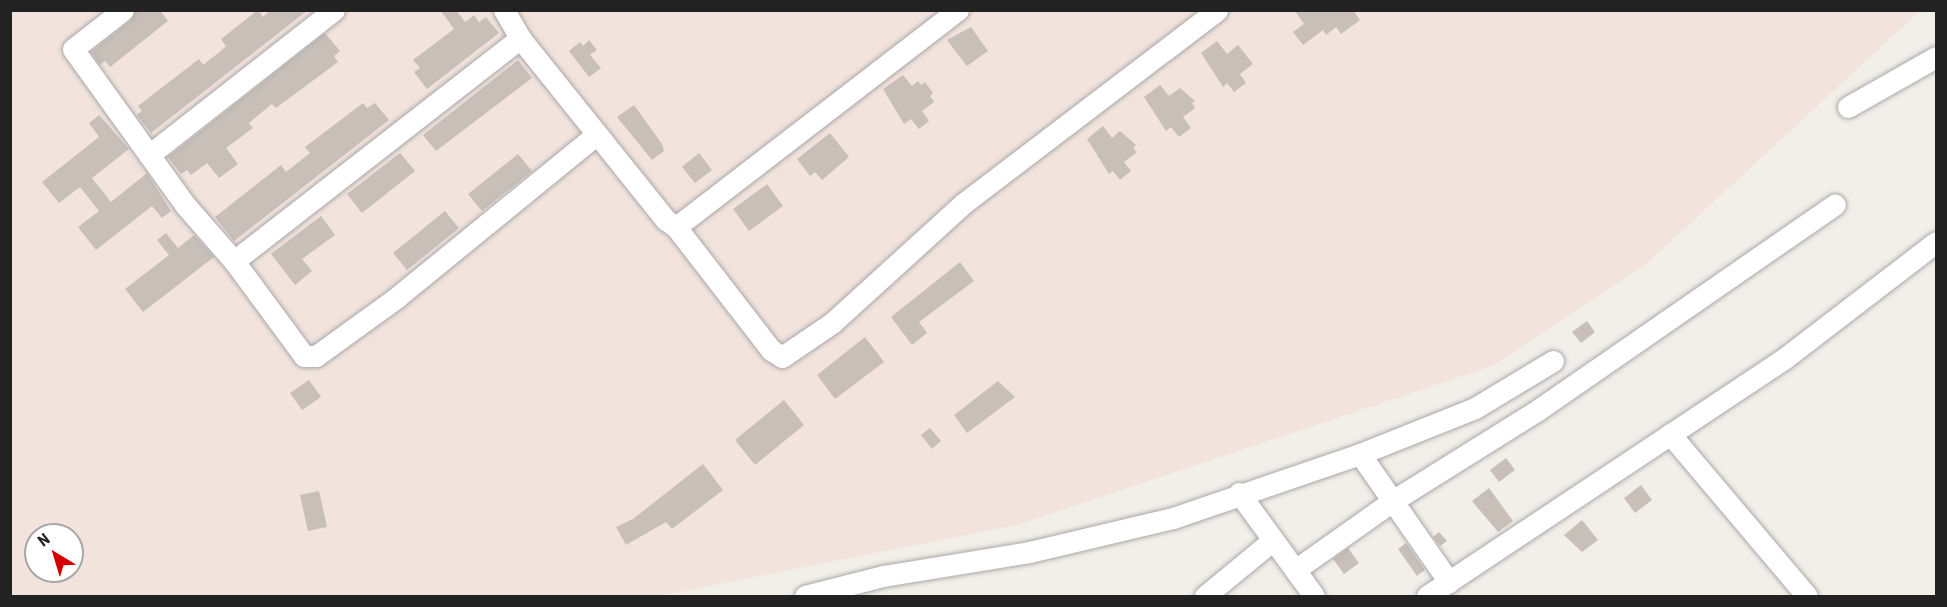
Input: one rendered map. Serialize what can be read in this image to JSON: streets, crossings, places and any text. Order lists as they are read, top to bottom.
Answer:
{
  "north": "top left"
}
